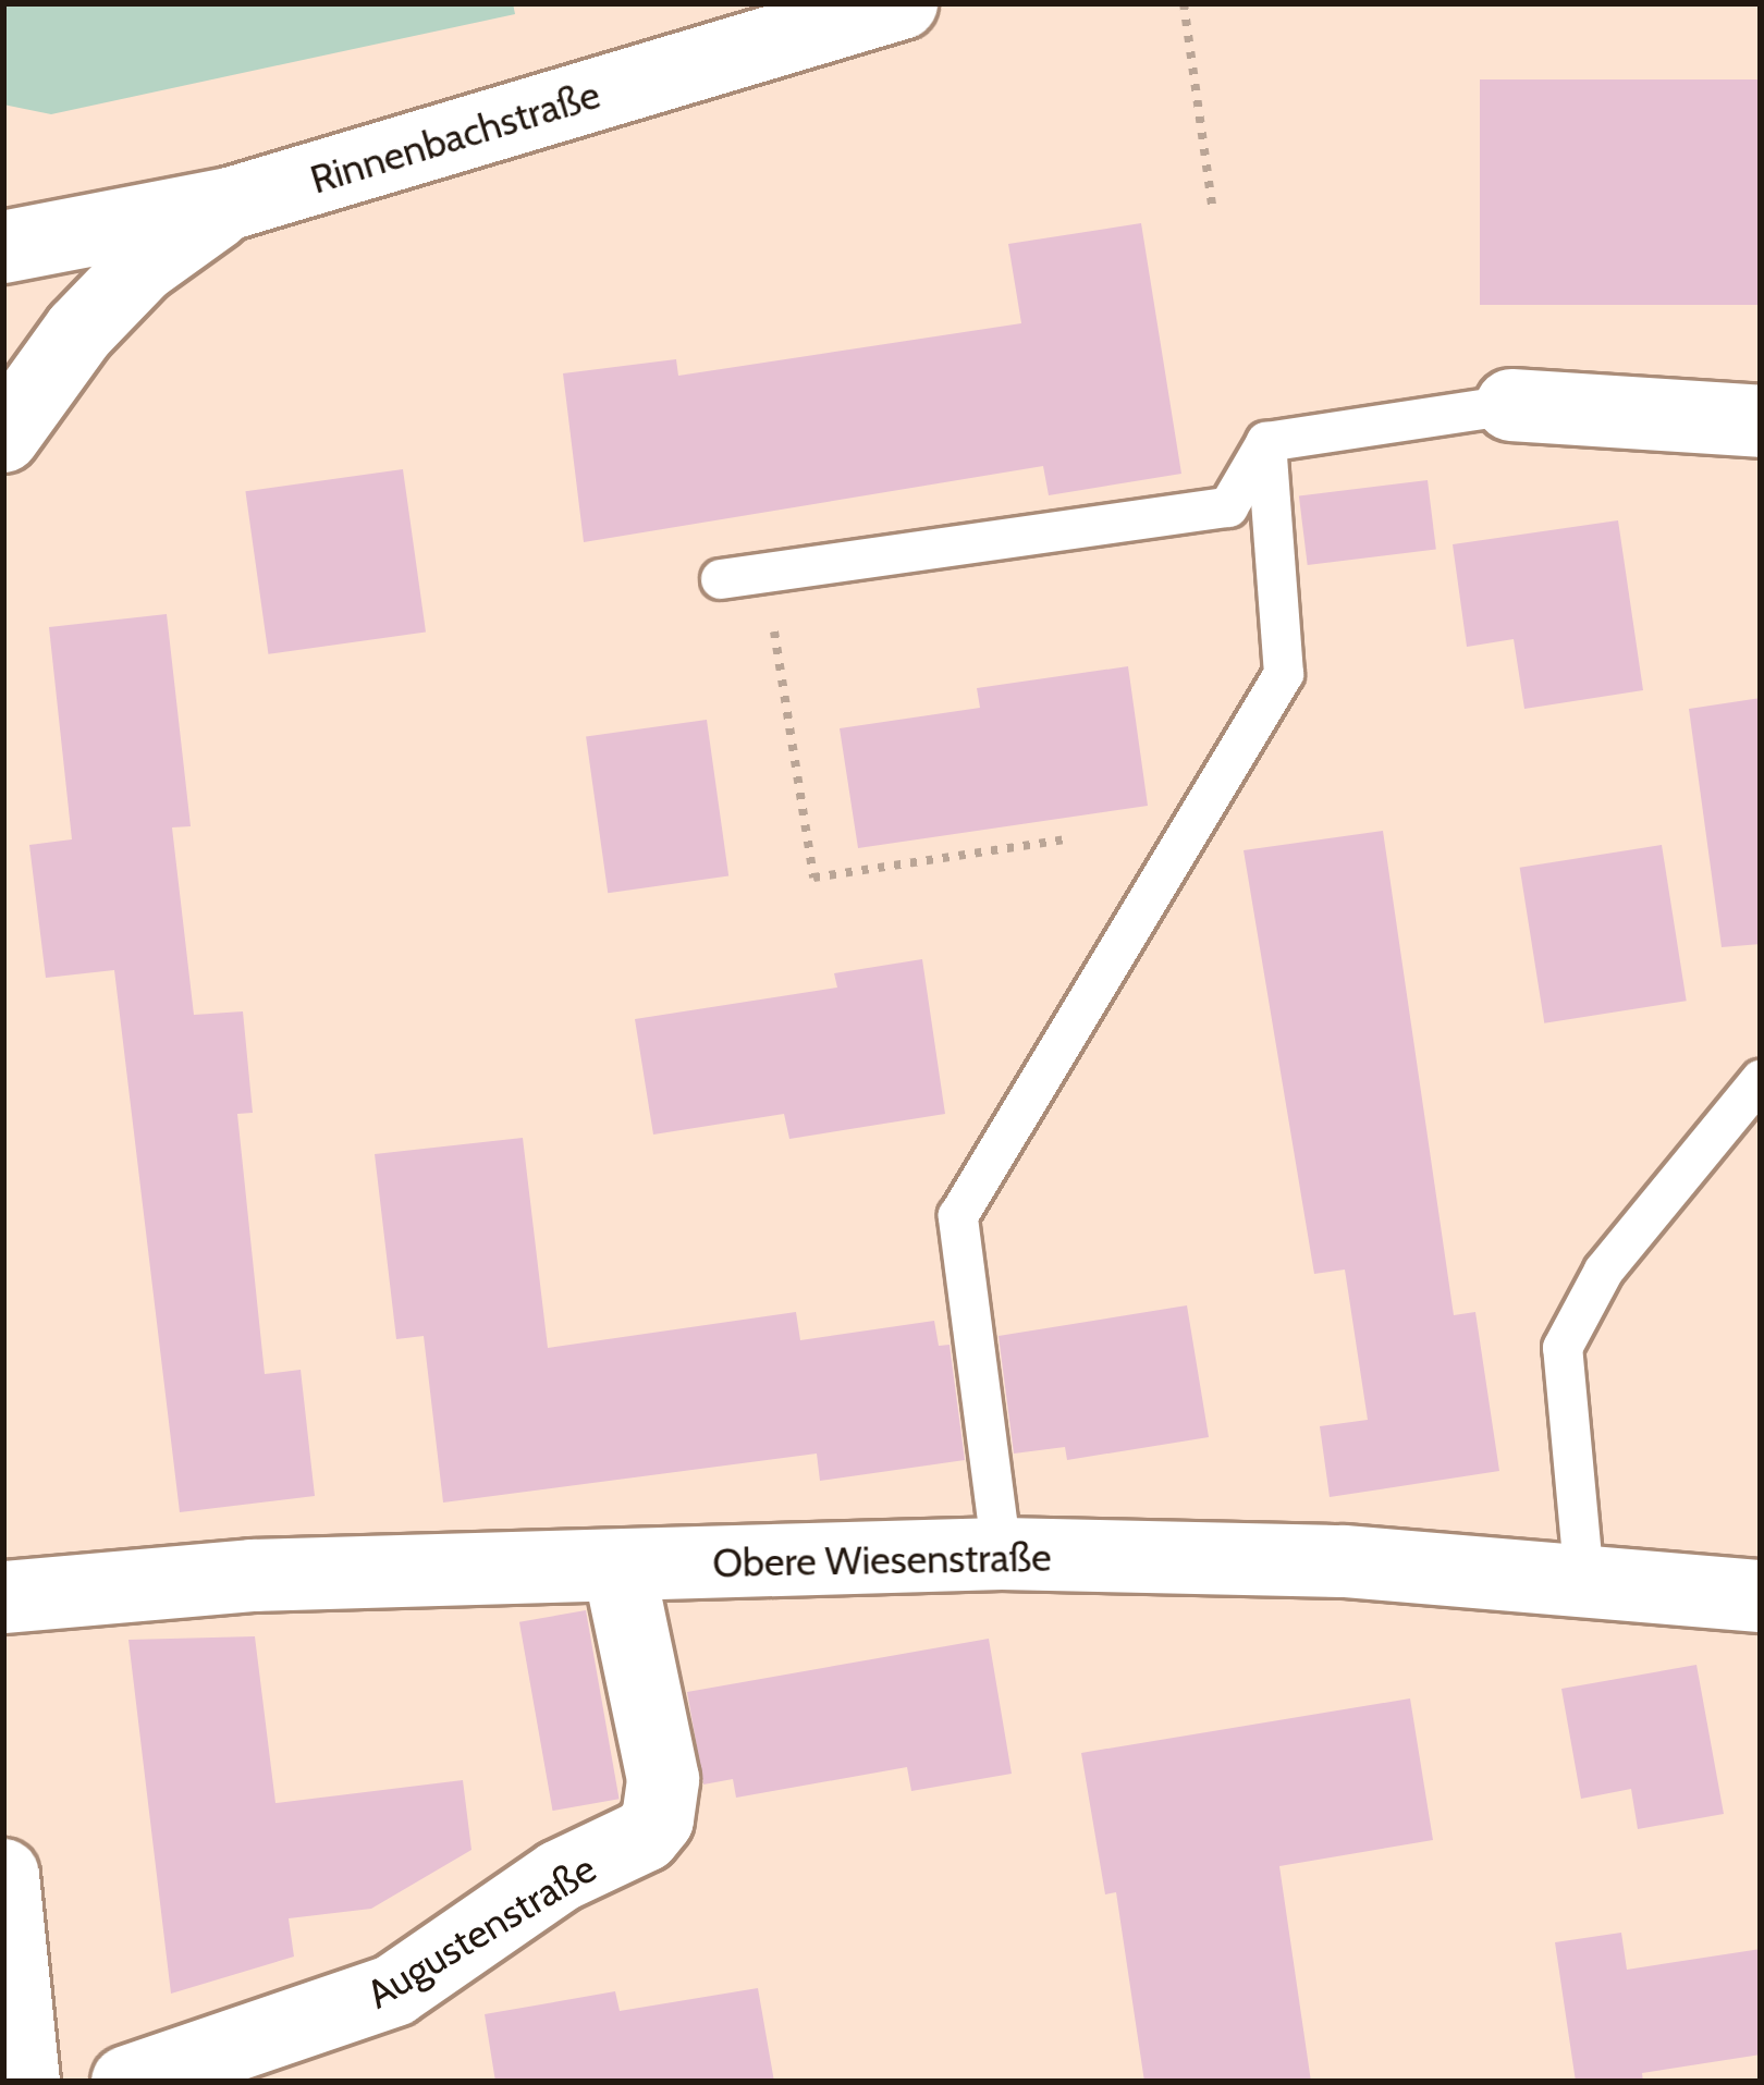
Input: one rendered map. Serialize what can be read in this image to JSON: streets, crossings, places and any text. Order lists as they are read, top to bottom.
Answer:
{
  "streets": {
    "street": ["Rinnenbachstraße", "Obere Wiesenstraße", "Augustenstraße"]
  },
  "crossings": [
    ["Obere Wiesenstraße", "Augustenstraße"]
  ]
}
